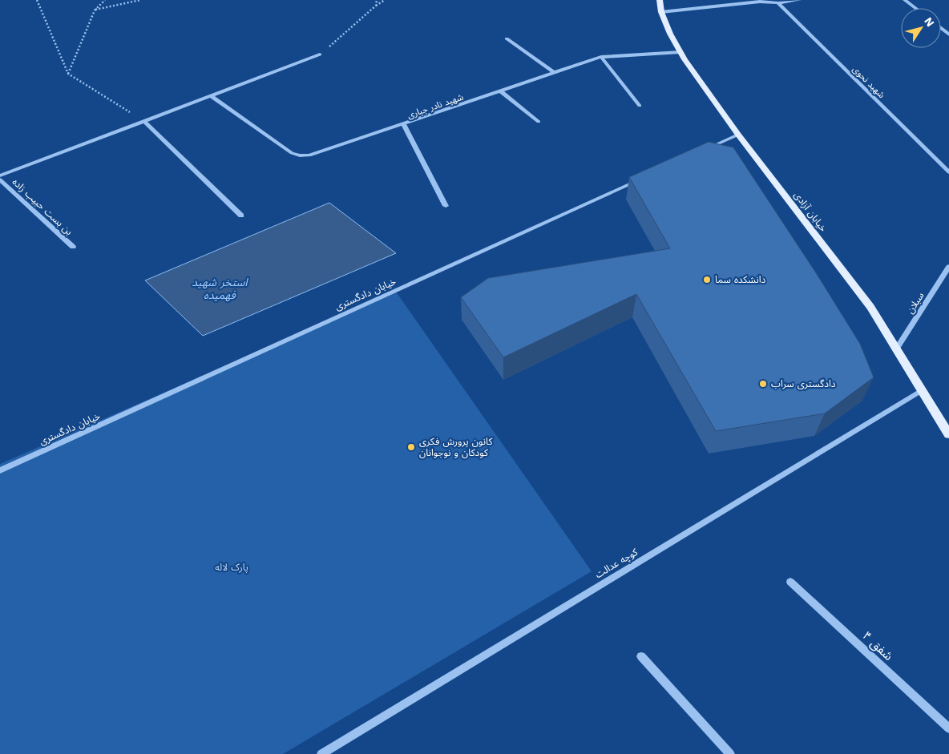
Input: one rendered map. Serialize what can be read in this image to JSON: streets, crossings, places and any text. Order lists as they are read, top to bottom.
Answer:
{
  "streets": {
    "main road": ["خیابان آزادی"],
    "street": [
      "شهید نحوی",
      "شهید نادر جباری",
      "بن بست حبیب زاده",
      "خیابان دادگستری",
      "سبلان",
      "کوچه عدالت",
      "شفق ۴"
    ]
  },
  "crossings": [
    ["شهید نادر جباری", "خیابان آزادی"],
    ["خیابان آزادی", "سبلان"],
    ["خیابان آزادی", "کوچه عدالت"]
  ],
  "water": ["استخر شهید فهمیده"],
  "parks": ["پارک لاله"],
  "places": ["دانشکده سما", "دادگستری سراب", "کانون پرورش فکری کودکان و نوجوانان"],
  "north": "top right"
}
